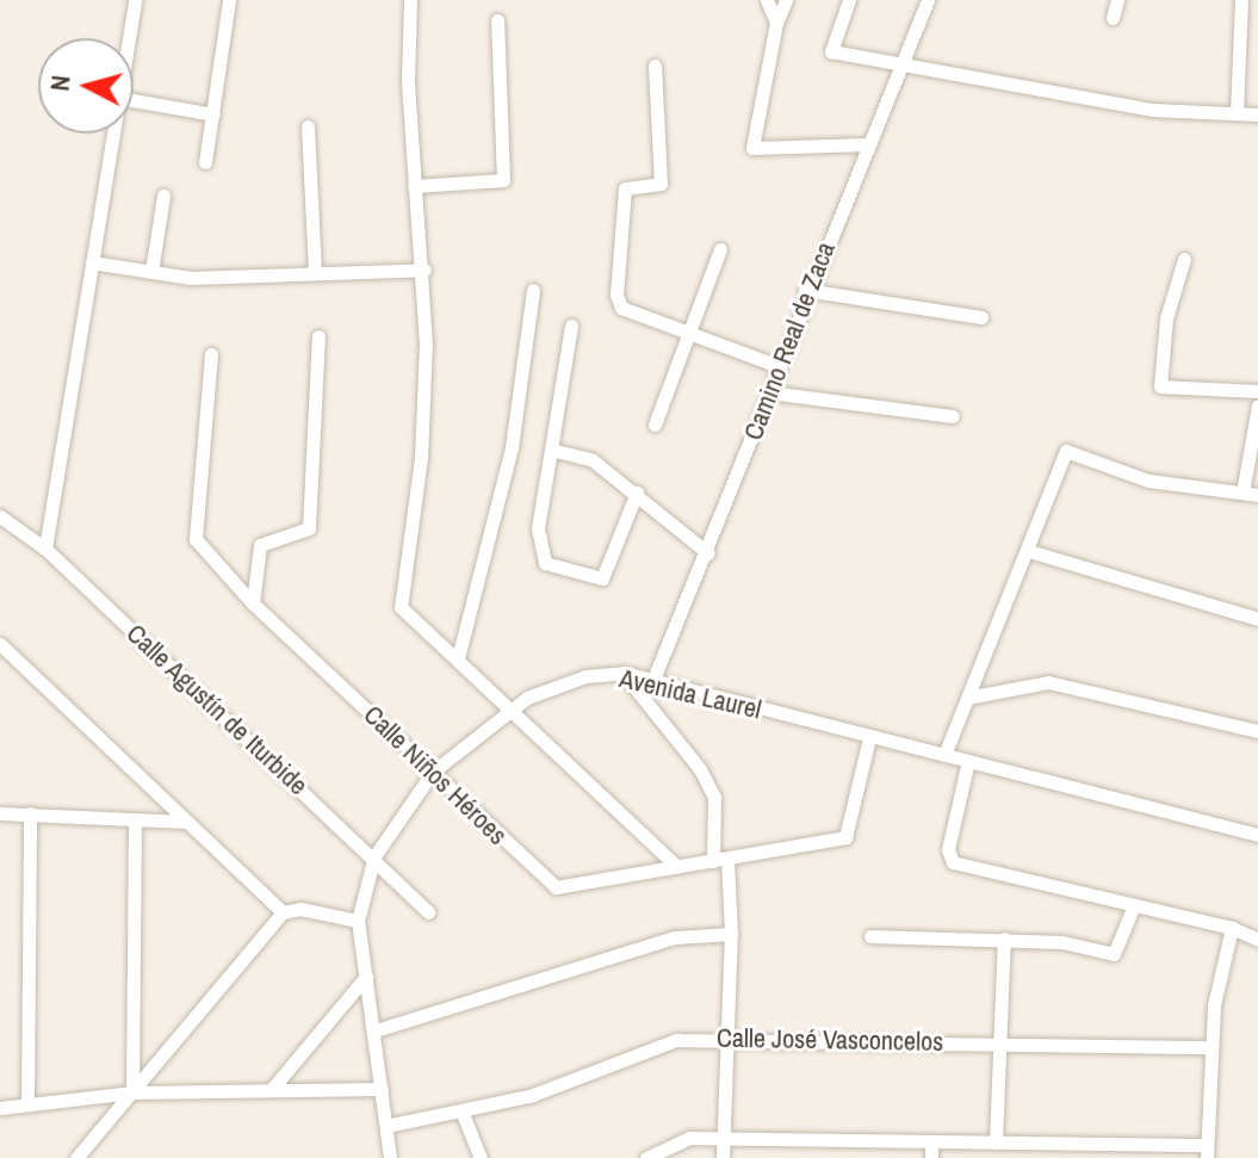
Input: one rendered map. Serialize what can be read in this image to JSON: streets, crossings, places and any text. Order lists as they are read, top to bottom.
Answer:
{
  "streets": {
    "street": [
      "Camino Real de Zaca",
      "Avenida Laurel",
      "Calle Agustín de Iturbide",
      "Calle Niños Héroes",
      "Calle José Vasconcelos"
    ]
  },
  "crossings": [
    ["Camino Real de Zaca", "Avenida Laurel"],
    ["Avenida Laurel", "Calle Agustín de Iturbide"],
    ["Avenida Laurel", "Calle Niños Héroes"],
    ["Avenida Laurel", "Calle José Vasconcelos"]
  ],
  "north": "left"
}
